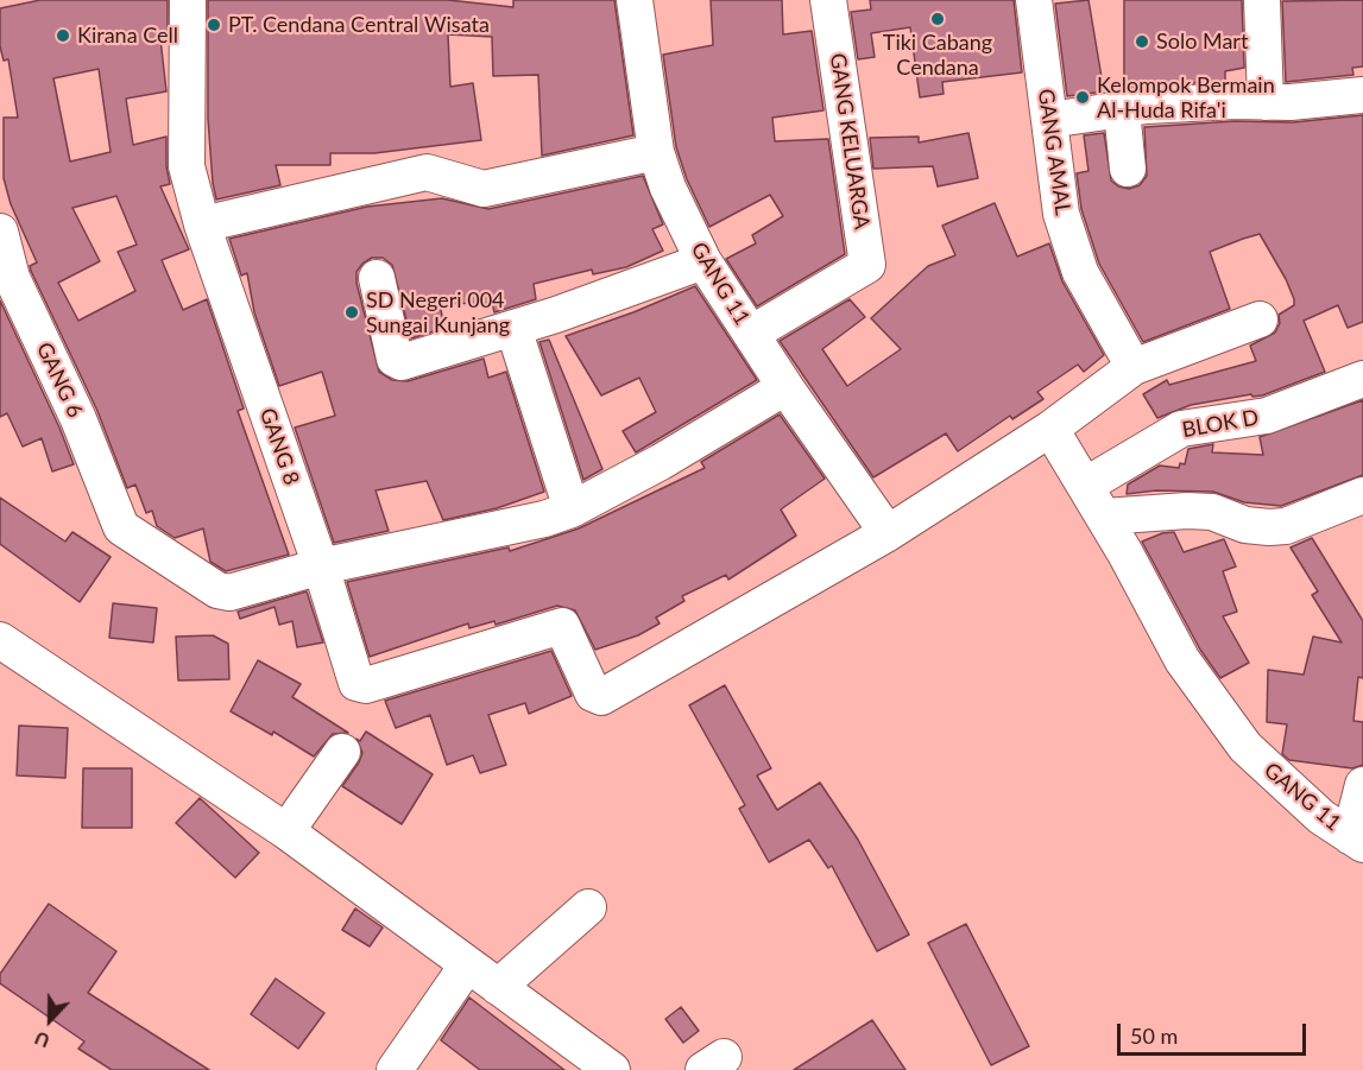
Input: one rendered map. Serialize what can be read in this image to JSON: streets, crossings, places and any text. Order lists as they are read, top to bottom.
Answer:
{
  "streets": {
    "street": [
      "GANG KELUARGA",
      "GANG AMAL",
      "GANG 11",
      "GANG 6",
      "BLOK D",
      "GANG 8"
    ]
  },
  "crossings": [
    ["GANG KELUARGA", "GANG 11"],
    ["GANG 11", "BLOK D"],
    ["GANG 11", "GANG 8"],
    ["GANG 6", "GANG 8"]
  ],
  "places": [
    "Tiki Cabang Cendana",
    "PT. Cendana Central Wisata",
    "Kirana Cell",
    "Solo Mart",
    "Kelompok Bermain Al-Huda Rifa'i",
    "SD Negeri 004 Sungai Kunjang"
  ],
  "scale_bar": "50 m",
  "north": "bottom"
}
